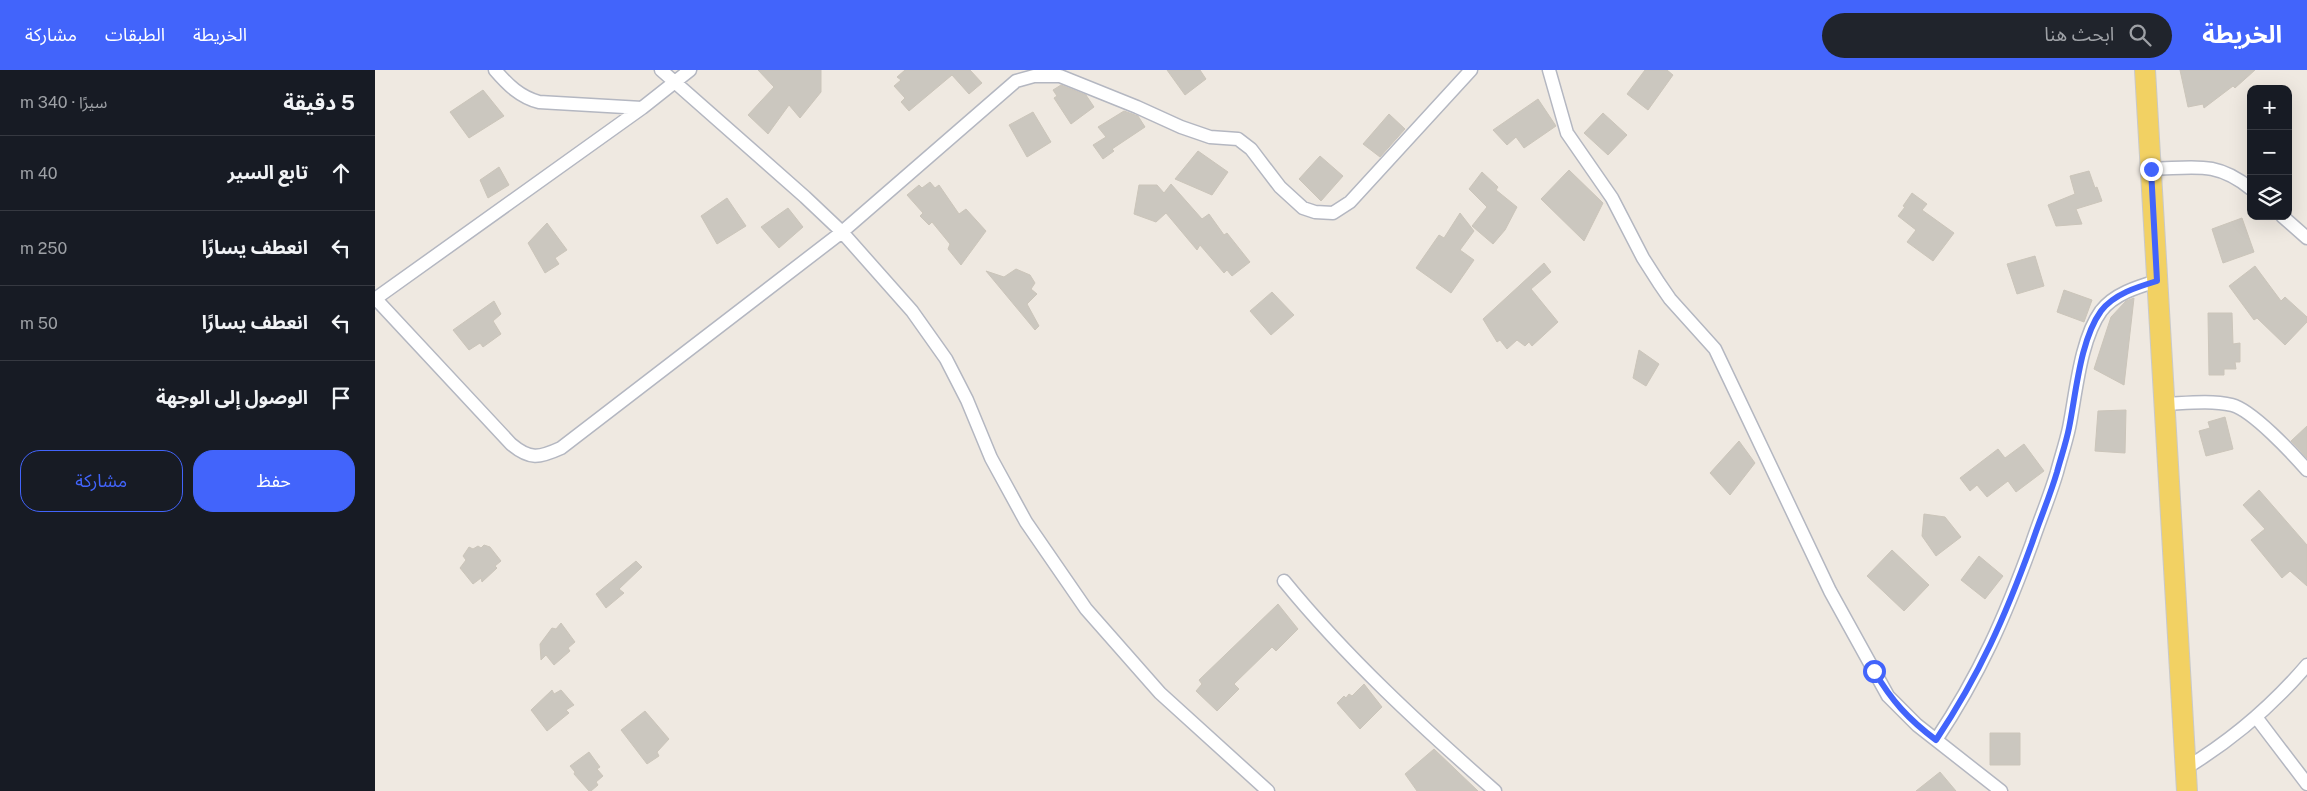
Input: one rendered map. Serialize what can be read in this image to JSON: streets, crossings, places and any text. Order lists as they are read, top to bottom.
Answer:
{
  "page": {
    "header": "الخريطة",
    "search": "ابحث هنا",
    "nav": ["الخريطة", "الطبقات", "مشاركة"],
    "heading": ["5 دقيقة", "سيرًا · 340 m"],
    "map_buttons": ["+", "−"],
    "list": [
      ["تابع السير", "40 m"],
      ["انعطف يسارًا", "250 m"],
      ["انعطف يسارًا", "50 m"],
      "الوصول إلى الوجهة"
    ],
    "buttons": ["حفظ", "مشاركة"]
  }
}
